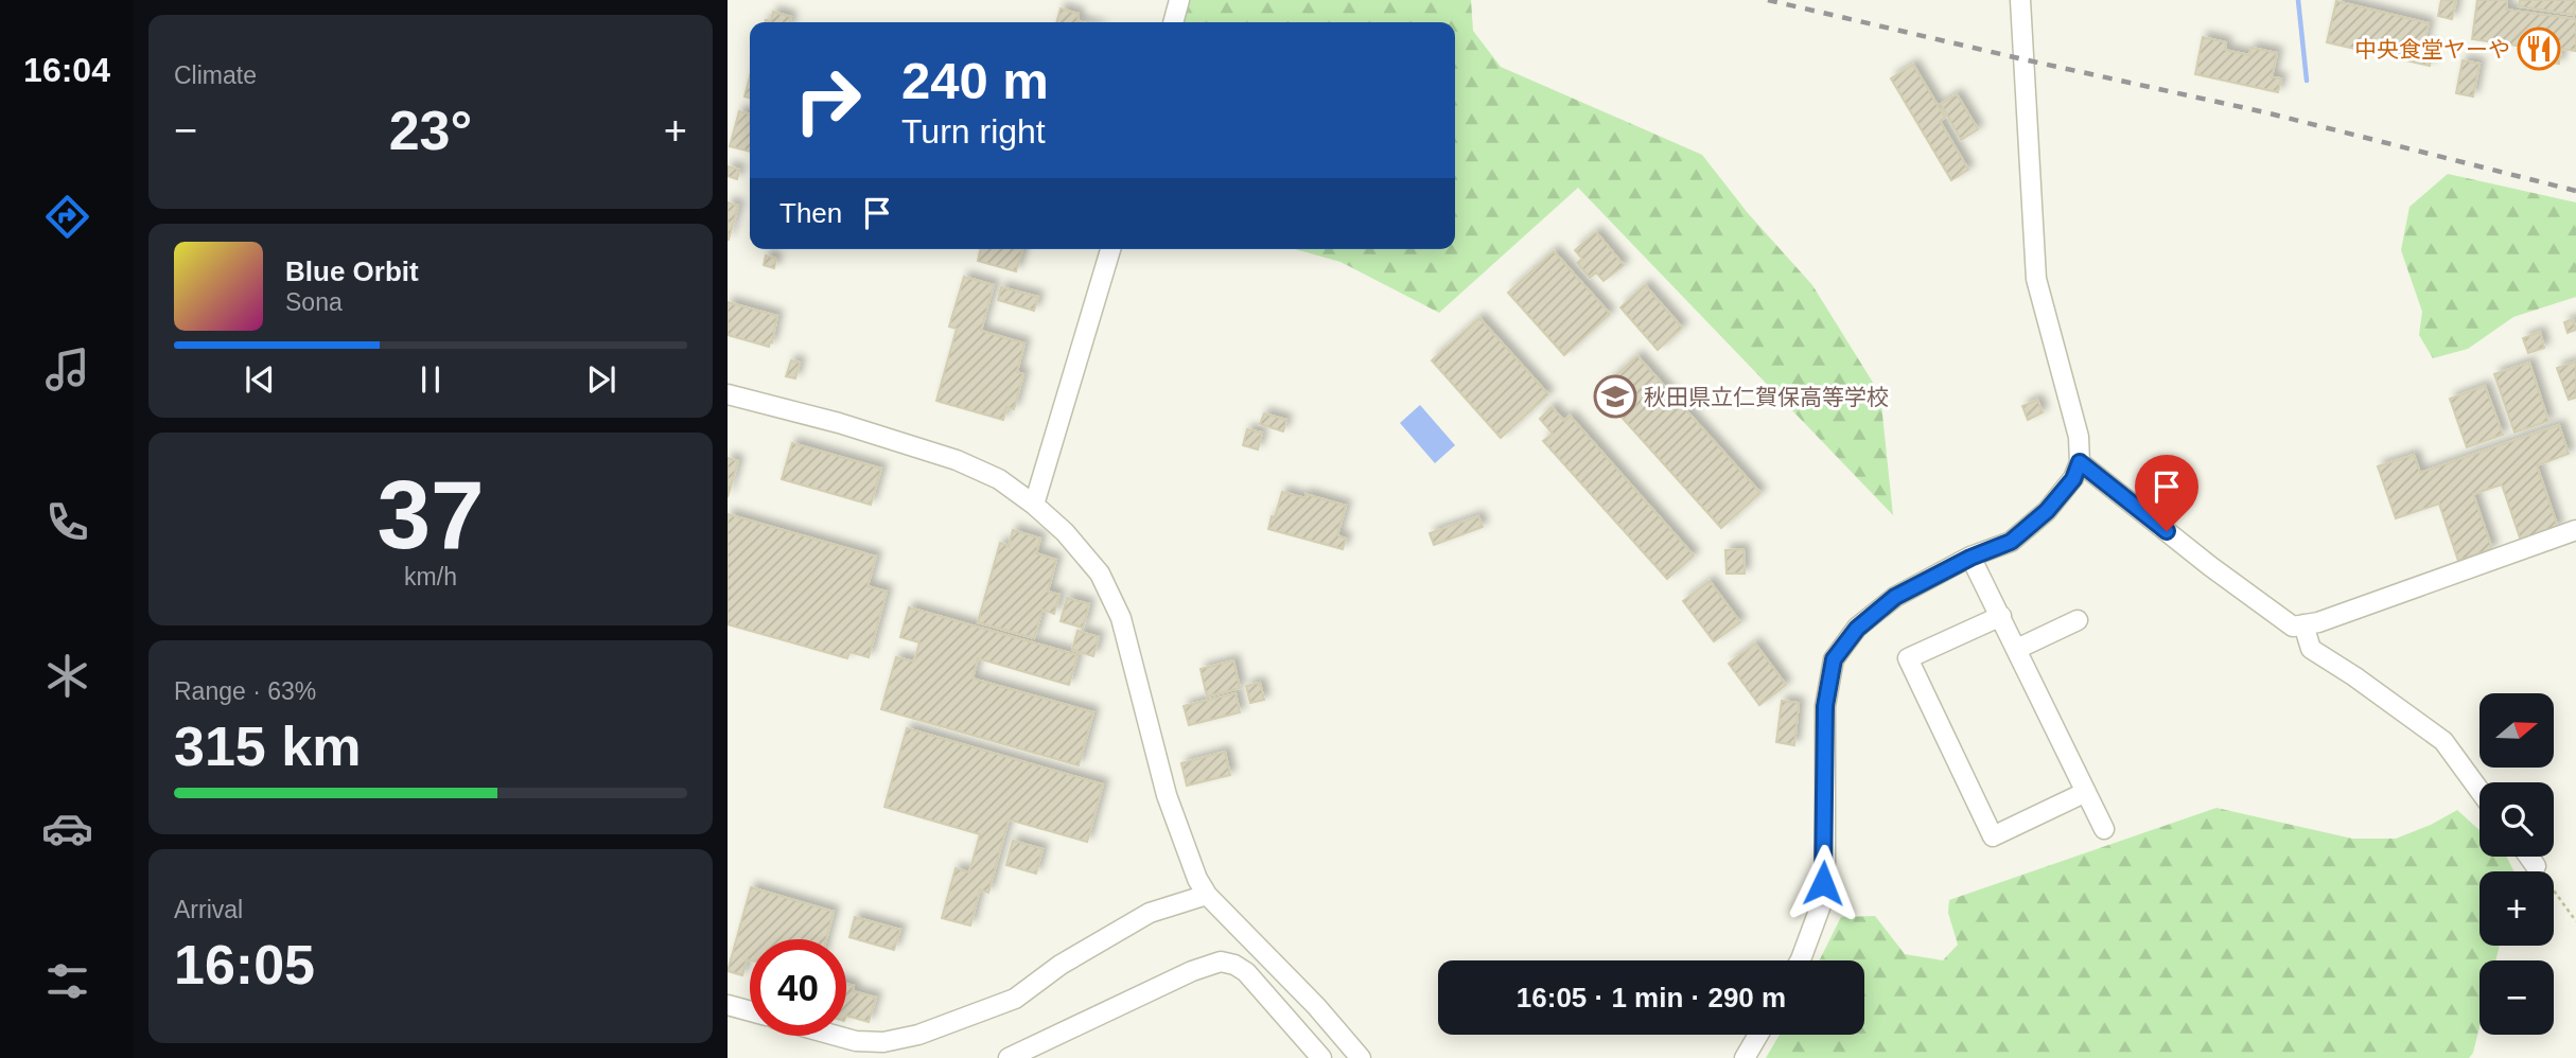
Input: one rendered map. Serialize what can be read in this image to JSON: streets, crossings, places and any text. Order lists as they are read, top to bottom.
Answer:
{
  "places": {
    "restaurant": ["中央食堂ヤーや"],
    "school or university": ["秋田県立仁賀保高等学校"]
  },
  "north": "right",
  "page": {
    "tabs": "16:04",
    "tile": [
      "Climate",
      ["37", "km/h"],
      ["Range · 63%", "315 km"],
      ["Arrival", "16:05"]
    ],
    "turn": ["240 m", "Turn right"],
    "heat": ["−", "23°", "+"],
    "then": "Then",
    "song": ["Blue Orbit", "Sona"],
    "map_buttons": ["+", "−"],
    "limit": "40",
    "trip": "16:05 · 1 min · 290 m"
  }
}
